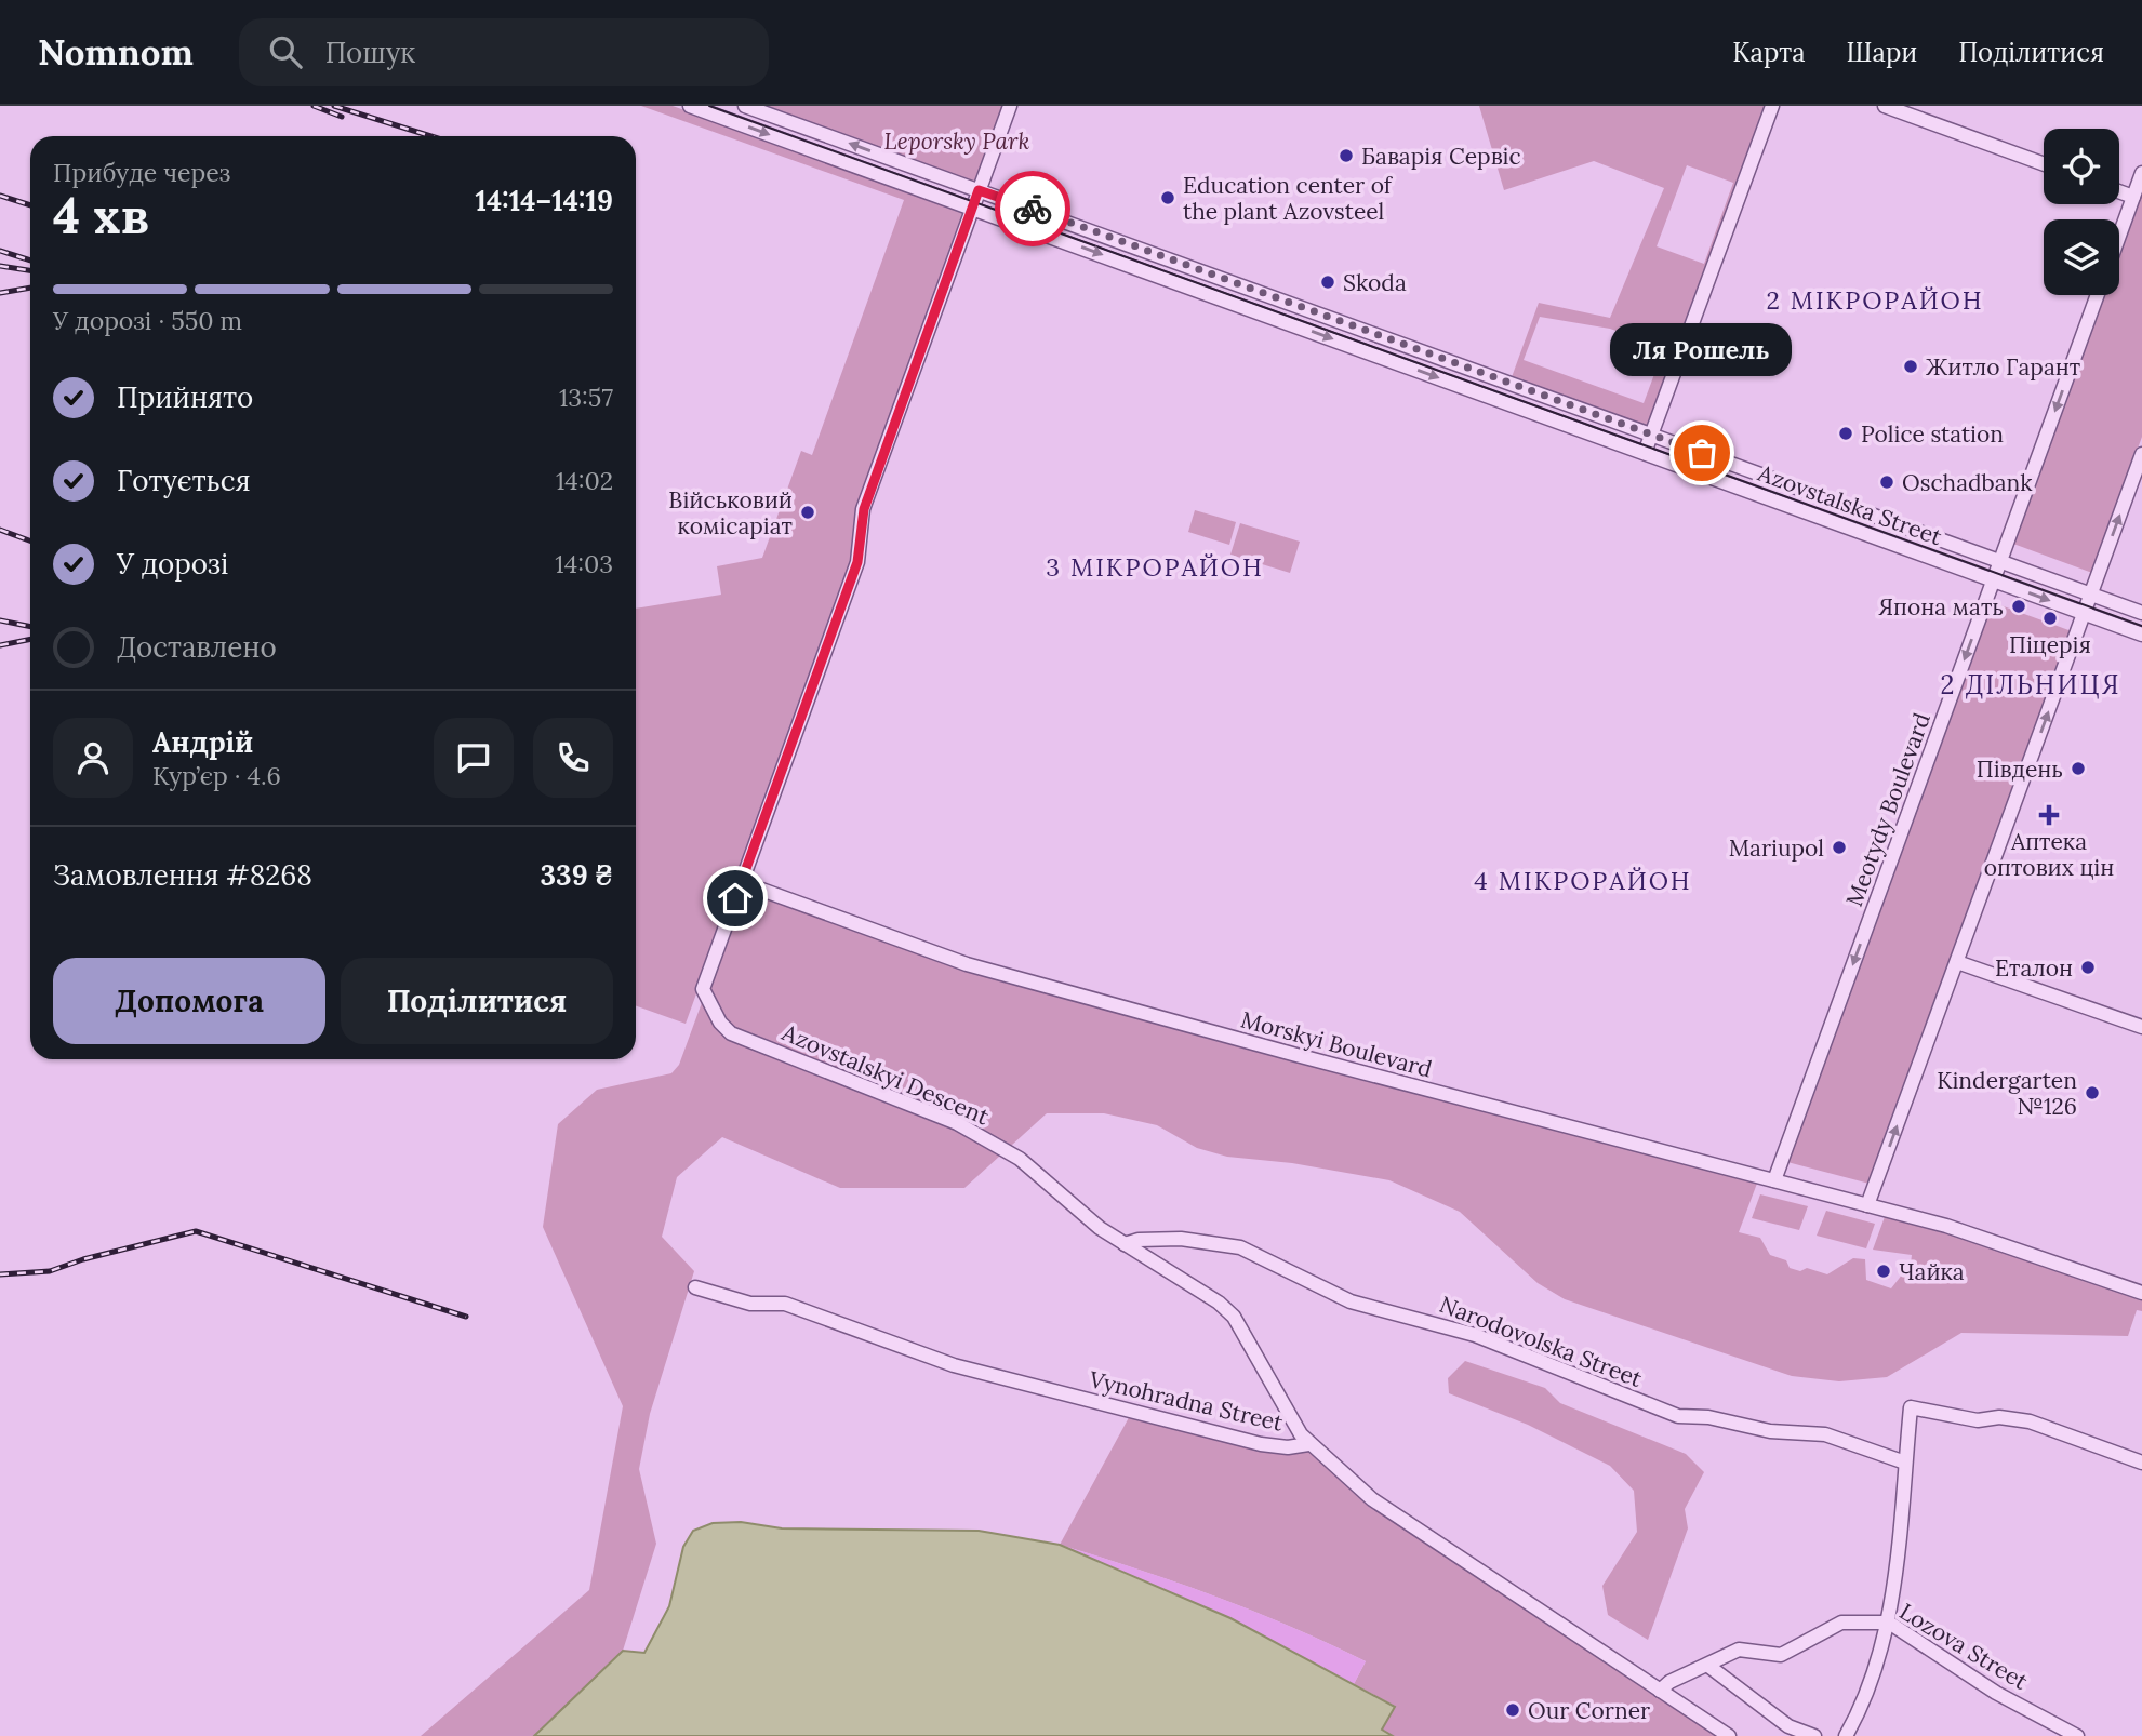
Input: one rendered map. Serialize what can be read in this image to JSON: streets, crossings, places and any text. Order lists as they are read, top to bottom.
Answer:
{
  "streets": {
    "street": [
      "Azovstalska Street",
      "Meotydy Boulevard",
      "Morskyi Boulevard",
      "Azovstalskyi Descent",
      "Narodovolska Street",
      "Vynohradna Street",
      "Lozova Street"
    ]
  },
  "crossings": [
    ["Azovstalska Street", "Meotydy Boulevard"],
    ["Meotydy Boulevard", "Morskyi Boulevard"],
    ["Morskyi Boulevard", "Azovstalskyi Descent"],
    ["Azovstalskyi Descent", "Narodovolska Street"],
    ["Azovstalskyi Descent", "Vynohradna Street"],
    ["Vynohradna Street", "Lozova Street"]
  ],
  "districts": [
    "2 МІКРОРАЙОН",
    "3 МІКРОРАЙОН",
    "2 ДІЛЬНИЦЯ",
    "4 МІКРОРАЙОН"
  ],
  "parks": ["Leporsky Park"],
  "places": {
    "other": [
      "Баварія Сервіс",
      "Education center of the plant Azovsteel",
      "Skoda",
      "Житло Гарант",
      "Police station",
      "Ля Рошель",
      "Oschadbank",
      "Військовий комісаріат",
      "Япона мать",
      "Піцерія",
      "Південь",
      "Mariupol",
      "Еталон",
      "Kindergarten №126",
      "Чайка",
      "Our Corner"
    ],
    "health": ["Аптека оптових цін"]
  },
  "page": {
    "header": "Nomnom",
    "search": "Пошук",
    "nav": ["Карта", "Шари", "Поділитися"],
    "heading": ["4 хв", "Прибуде через", "14:14–14:19"],
    "panel": [
      "Андрій",
      "Кур’єр · 4.6",
      "Замовлення #8268",
      "339 ₴"
    ],
    "bar": "У дорозі · 550 m",
    "bubble": "Ля Рошель",
    "list": [
      ["Прийнято", "13:57"],
      ["Готується", "14:02"],
      ["У дорозі", "14:03"],
      "Доставлено"
    ],
    "buttons": ["Допомога", "Поділитися"]
  }
}
